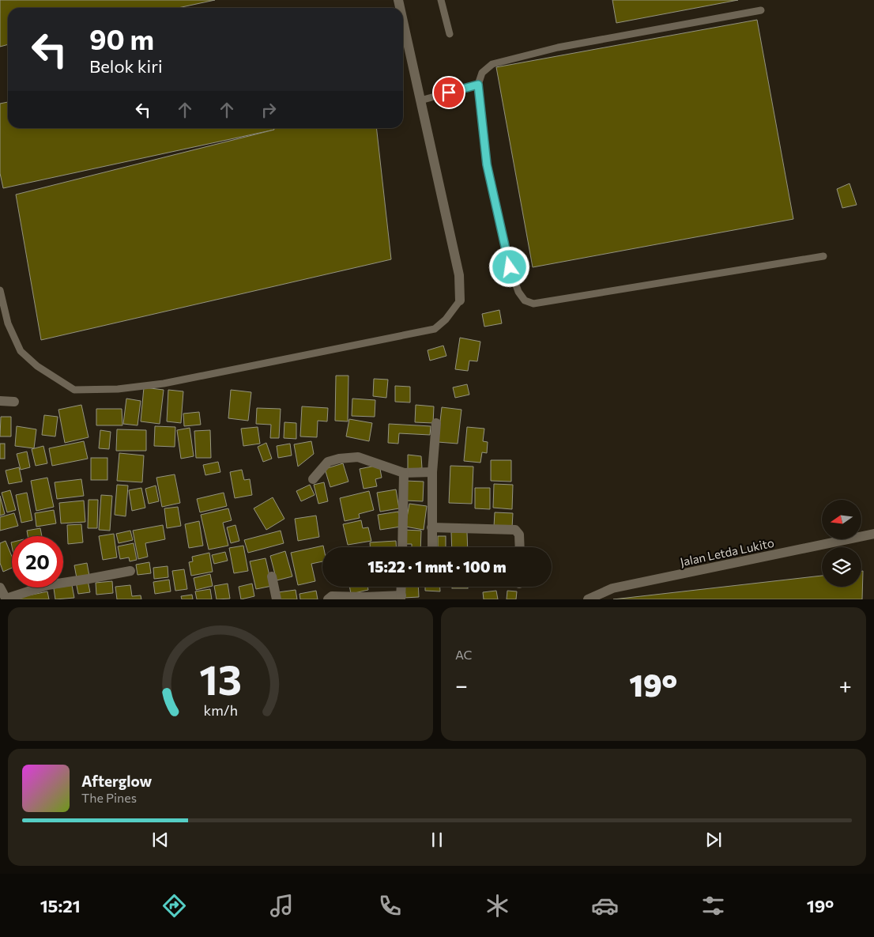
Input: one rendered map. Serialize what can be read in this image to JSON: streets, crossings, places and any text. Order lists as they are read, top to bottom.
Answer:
{
  "streets": {
    "street": ["Jalan Letda Lukito"]
  },
  "north": "left",
  "page": {
    "turn": ["90 m", "Belok kiri"],
    "limit": "20",
    "trip": "15:22 · 1 mnt · 100 m",
    "tile": "AC",
    "heat": ["−", "19°", "+"],
    "song": ["Afterglow", "The Pines"],
    "tabs": ["15:21", "19°"],
    "gauge": ["13", "km/h"]
  }
}
